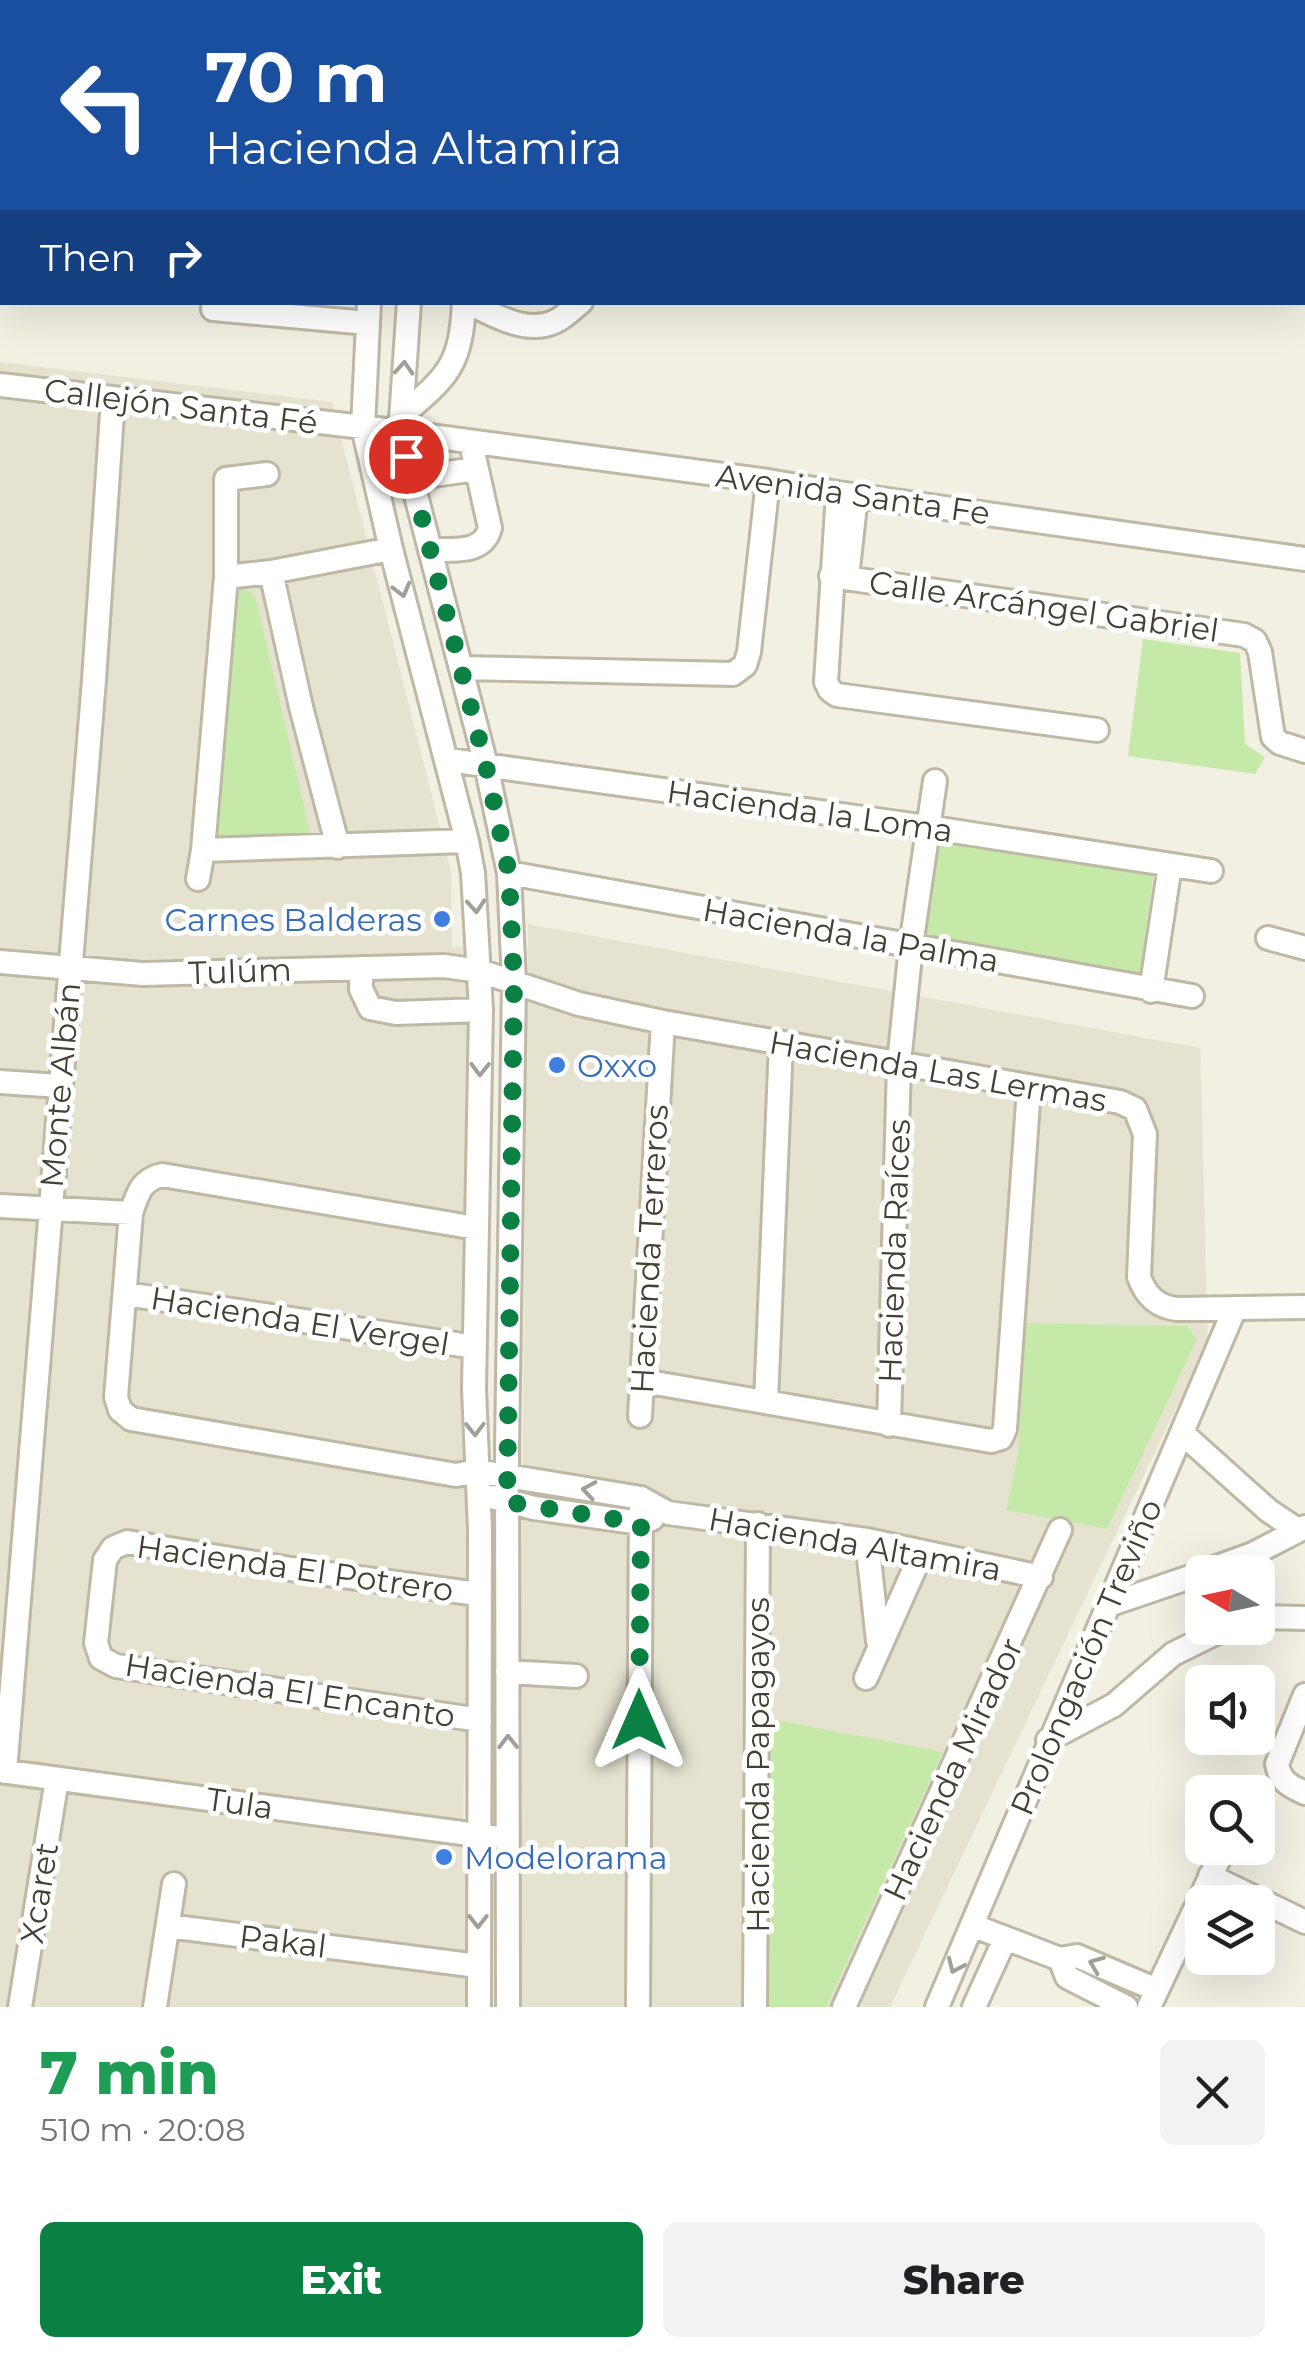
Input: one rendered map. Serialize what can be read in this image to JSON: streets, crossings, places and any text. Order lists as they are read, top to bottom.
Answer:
{
  "streets": {
    "street": [
      "Callejón Santa Fé",
      "Avenida Santa Fe",
      "Calle Arcángel Gabriel",
      "Hacienda la Loma",
      "Hacienda la Palma",
      "Tulúm",
      "Hacienda Las Lermas",
      "Monte Albán",
      "Hacienda Terreros",
      "Hacienda Raíces",
      "Hacienda El Vergel",
      "Hacienda Altamira",
      "Hacienda El Potrero",
      "Prolongación Treviño",
      "Hacienda El Encanto",
      "Hacienda Papagayos",
      "Hacienda Mirador",
      "Tula",
      "Xcaret",
      "Pakal"
    ]
  },
  "crossings": [
    ["Callejón Santa Fé", "Avenida Santa Fe"],
    ["Callejón Santa Fé", "Monte Albán"],
    ["Hacienda la Loma", "Hacienda Raíces"],
    ["Hacienda la Palma", "Hacienda Raíces"],
    ["Tulúm", "Hacienda Las Lermas"],
    ["Tulúm", "Monte Albán"],
    ["Hacienda Las Lermas", "Hacienda Terreros"],
    ["Hacienda Las Lermas", "Hacienda Raíces"],
    ["Hacienda Las Lermas", "Prolongación Treviño"],
    ["Monte Albán", "Tula"],
    ["Hacienda Altamira", "Hacienda Papagayos"],
    ["Hacienda Altamira", "Hacienda Mirador"],
    ["Hacienda El Potrero", "Hacienda El Encanto"],
    ["Tula", "Xcaret"]
  ],
  "places": ["Carnes Balderas", "Oxxo", "Modelorama"],
  "north": "left",
  "page": {
    "turn": ["70 m", "Hacienda Altamira"],
    "then": "Then",
    "heading": ["7 min", "510 m · 20:08"],
    "buttons": ["Exit", "Share"]
  }
}
